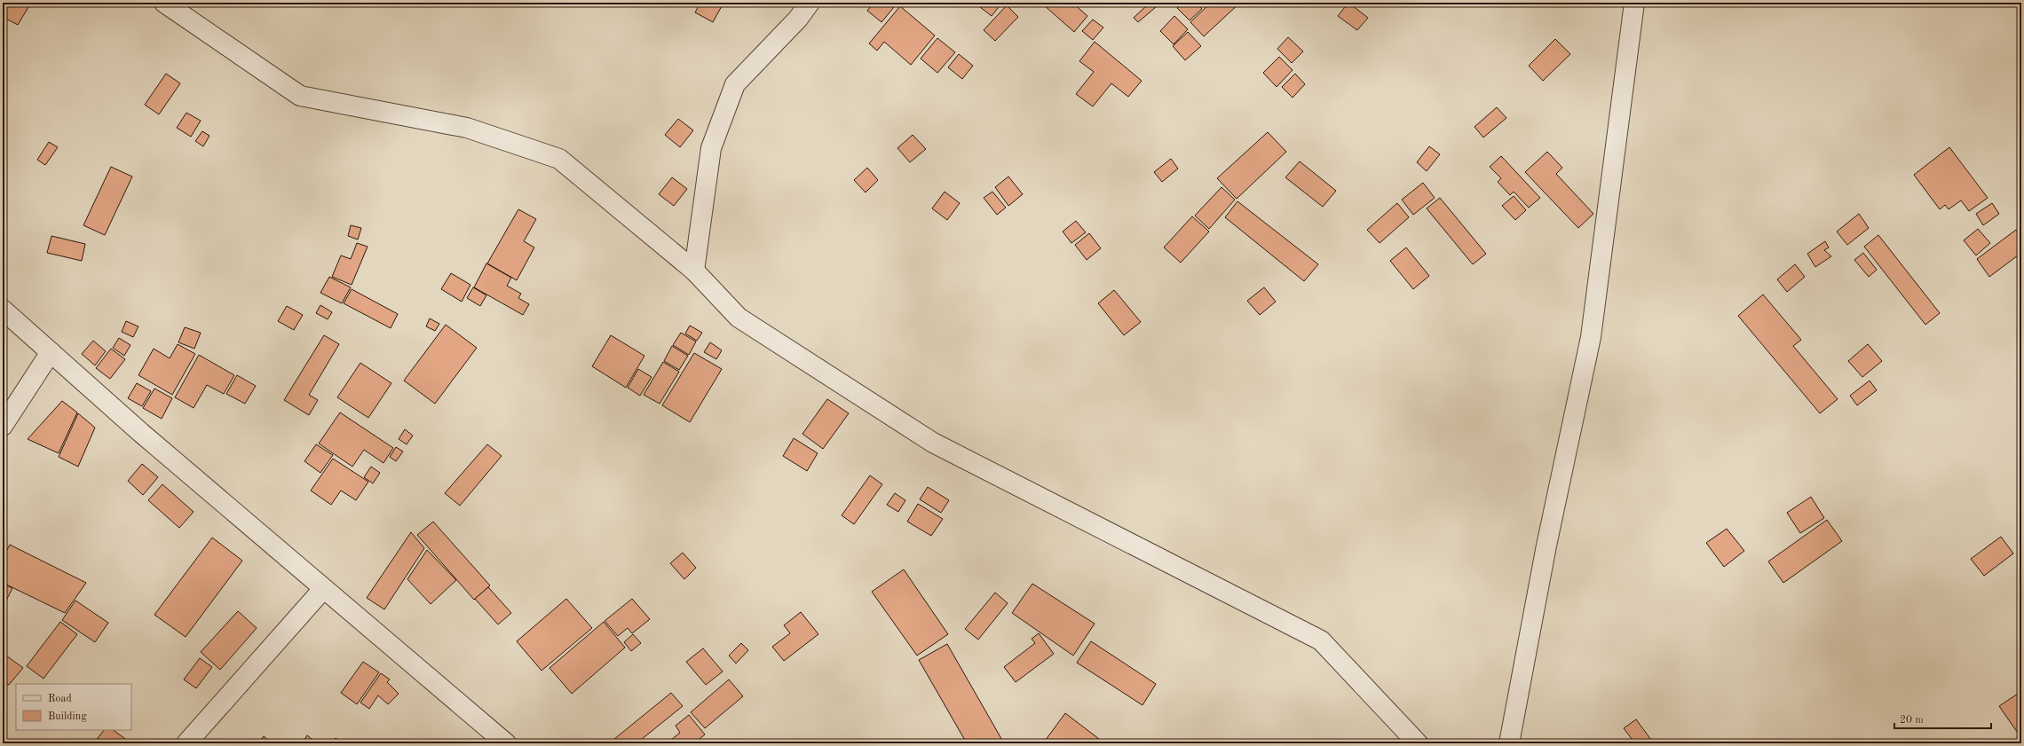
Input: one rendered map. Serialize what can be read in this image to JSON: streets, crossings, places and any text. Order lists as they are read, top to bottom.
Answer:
{
  "legend": ["Road", "Building"],
  "scale_bar": "20 m"
}
